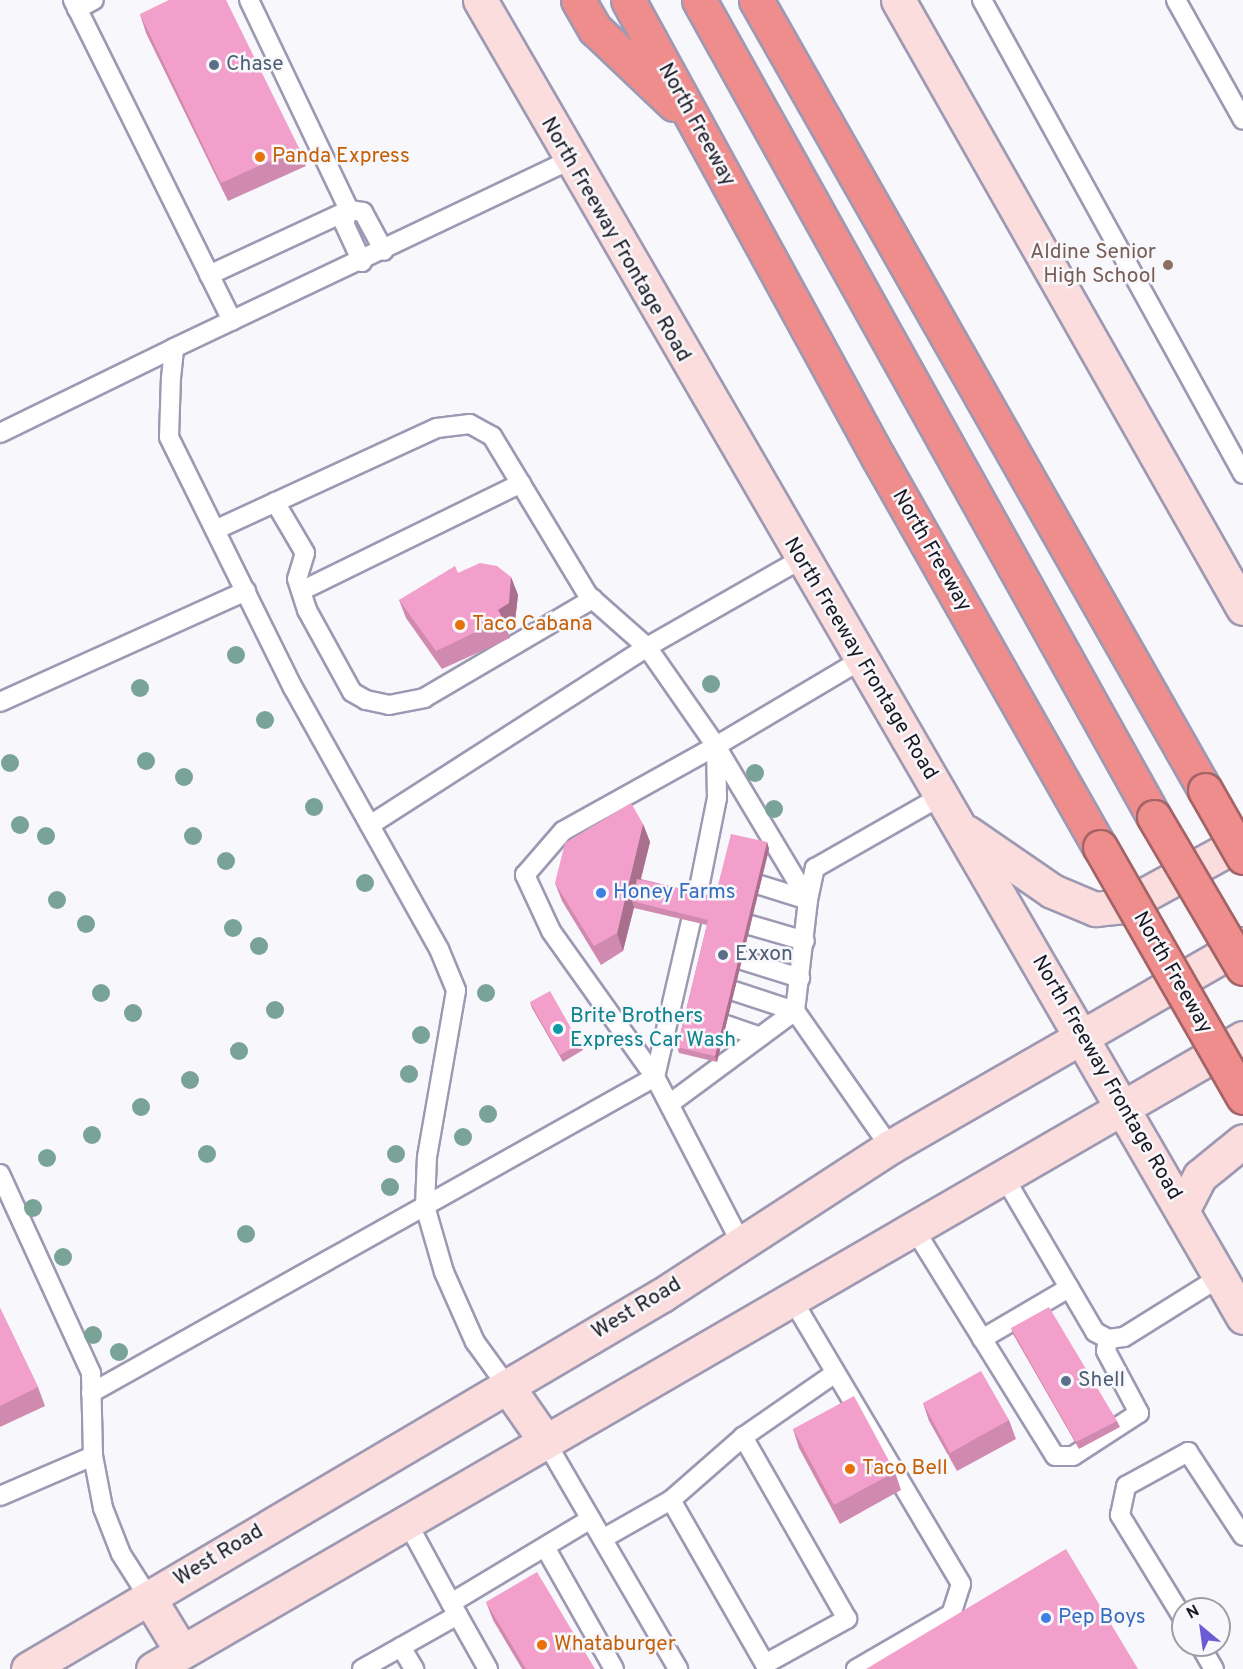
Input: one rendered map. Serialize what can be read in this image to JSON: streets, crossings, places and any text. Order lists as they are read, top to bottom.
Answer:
{
  "streets": {
    "highway": ["North Freeway"],
    "main road": ["North Freeway Frontage Road", "West Road"]
  },
  "crossings": [
    ["North Freeway Frontage Road", "West Road"]
  ],
  "places": [
    "Chase",
    "Panda Express",
    "Aldine Senior High School",
    "Taco Cabana",
    "Honey Farms",
    "Exxon",
    "Brite Brothers Express Car Wash",
    "Shell",
    "Taco Bell",
    "Pep Boys",
    "Whataburger"
  ],
  "north": "top left"
}
